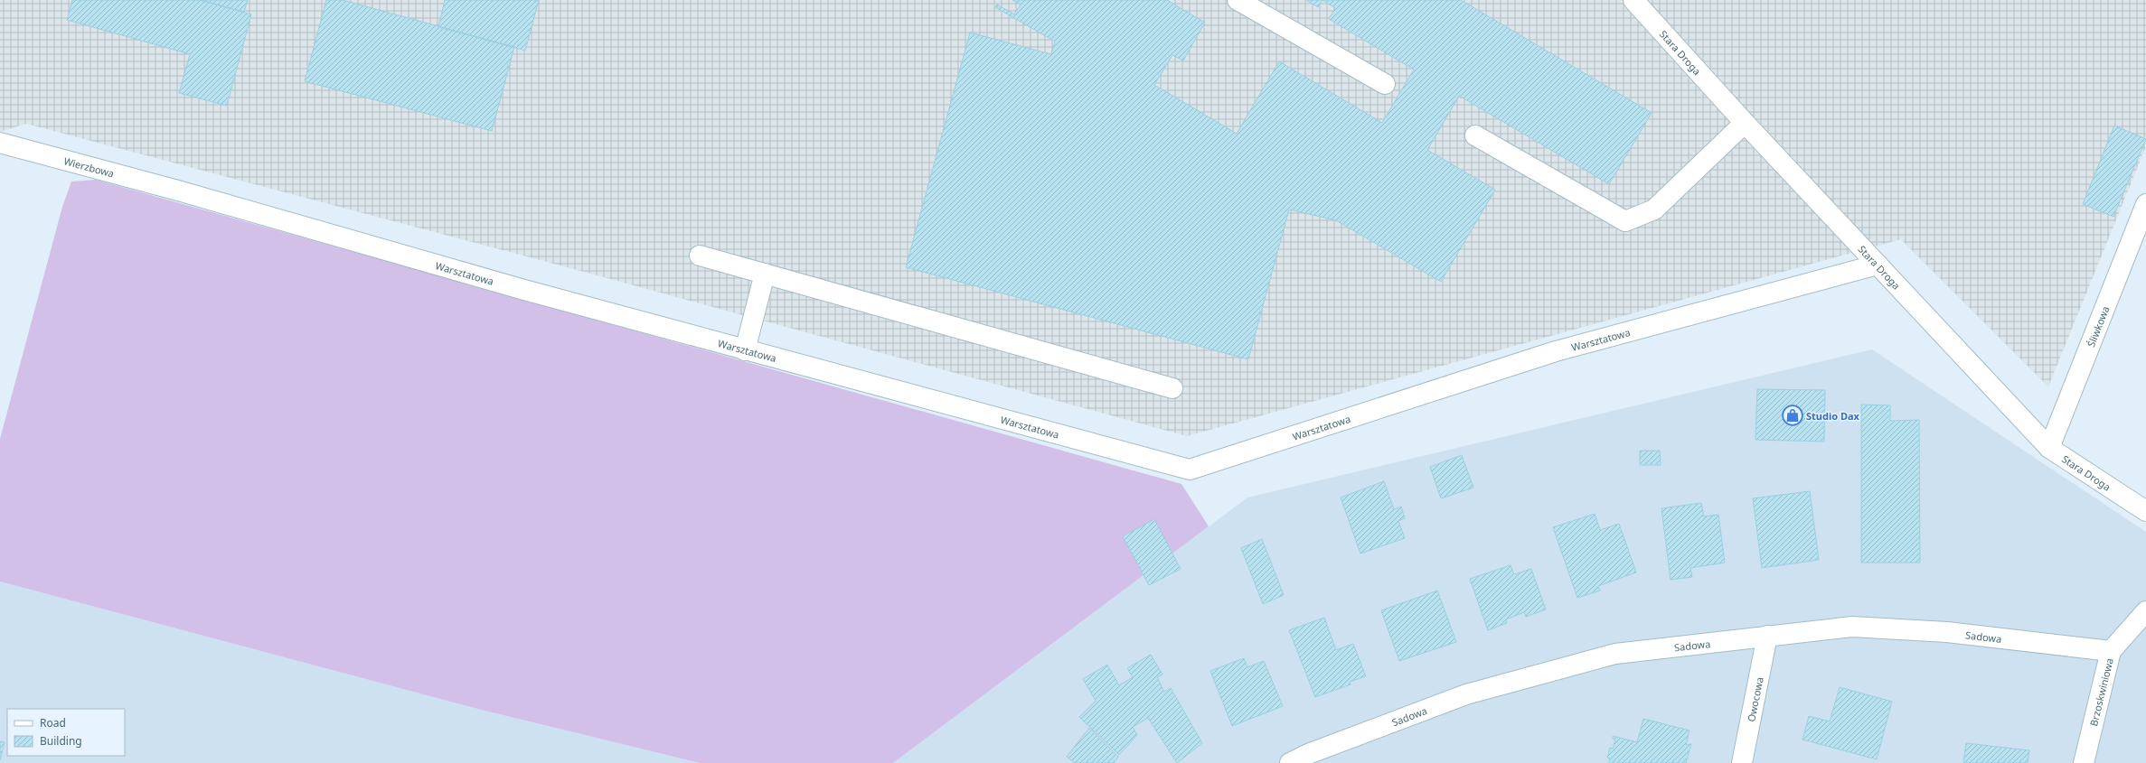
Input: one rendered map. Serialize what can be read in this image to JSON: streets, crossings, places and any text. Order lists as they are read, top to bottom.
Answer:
{
  "streets": {
    "street": [
      "Stara Droga",
      "Wierzbowa",
      "Warsztatowa",
      "Śliwkowa",
      "Sadowa",
      "Brzoskwiniowa",
      "Owocowa"
    ]
  },
  "crossings": [
    ["Stara Droga", "Warsztatowa"],
    ["Stara Droga", "Śliwkowa"],
    ["Wierzbowa", "Warsztatowa"],
    ["Sadowa", "Brzoskwiniowa"],
    ["Sadowa", "Owocowa"]
  ],
  "places": {
    "shop": ["Studio Dax"]
  },
  "legend": ["Road", "Building"]
}
